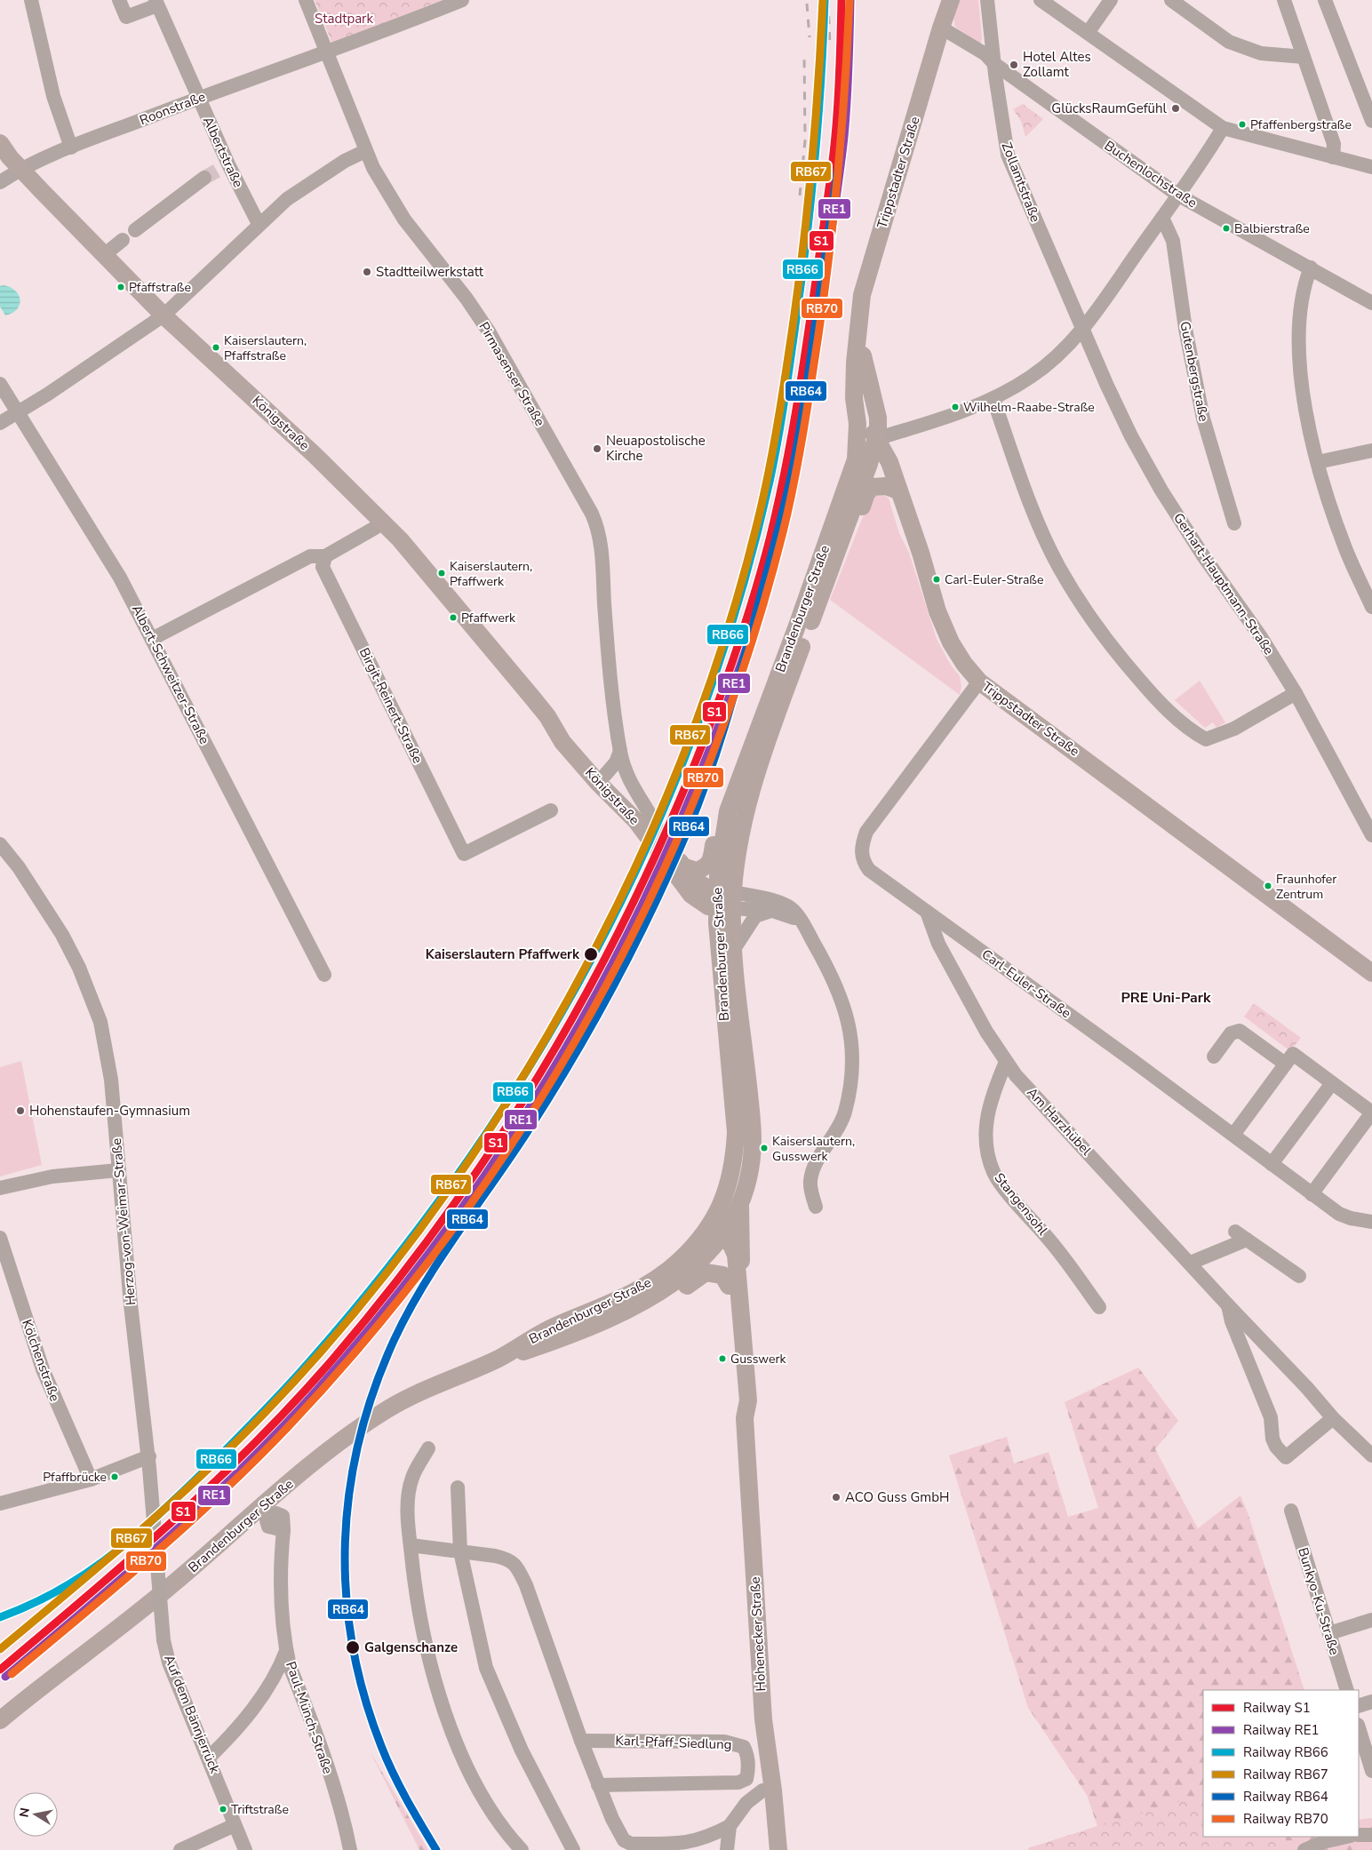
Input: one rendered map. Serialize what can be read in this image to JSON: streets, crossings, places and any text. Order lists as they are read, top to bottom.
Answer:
{
  "streets": {
    "main road": [
      "Trippstadter Straße",
      "Königstraße",
      "Brandenburger Straße",
      "Hohenecker Straße"
    ],
    "street": [
      "Roonstraße",
      "Albertstraße",
      "Buchenlochstraße",
      "Zollamtstraße",
      "Gutenbergstraße",
      "Pirmasenser Straße",
      "Gerhart-Hauptmann-Straße",
      "Albert-Schweitzer-Straße",
      "Birgit-Reinert-Straße",
      "Carl-Euler-Straße",
      "Am Harzhübel",
      "Stangensohl",
      "Herzog-von-Weimar-Straße",
      "Kölchenstraße",
      "Bunkyo-Ku-Straße",
      "Auf dem Bännjerrück",
      "Paul-Münch-Straße",
      "Karl-Pfaff-Siedlung"
    ]
  },
  "crossings": [
    ["Roonstraße", "Albertstraße"],
    ["Roonstraße", "Pirmasenser Straße"],
    ["Roonstraße", "Königstraße"],
    ["Trippstadter Straße", "Buchenlochstraße"],
    ["Trippstadter Straße", "Brandenburger Straße"],
    ["Trippstadter Straße", "Carl-Euler-Straße"],
    ["Buchenlochstraße", "Zollamtstraße"],
    ["Zollamtstraße", "Gerhart-Hauptmann-Straße"],
    ["Pirmasenser Straße", "Königstraße"],
    ["Königstraße", "Brandenburger Straße"],
    ["Brandenburger Straße", "Hohenecker Straße"],
    ["Carl-Euler-Straße", "Am Harzhübel"],
    ["Am Harzhübel", "Stangensohl"],
    ["Herzog-von-Weimar-Straße", "Auf dem Bännjerrück"]
  ],
  "districts": ["PRE Uni-Park"],
  "parks": ["Stadtpark"],
  "places": [
    "Hotel Altes Zollamt",
    "GlücksRaumGefühl",
    "Pfaffenbergstraße",
    "Balbierstraße",
    "Stadtteilwerkstatt",
    "Pfaffstraße",
    "Kaiserslautern, Pfaffstraße",
    "Wilhelm-Raabe-Straße",
    "Neuapostolische Kirche",
    "Kaiserslautern, Pfaffwerk",
    "Carl-Euler-Straße",
    "Pfaffwerk",
    "Fraunhofer Zentrum",
    "Kaiserslautern Pfaffwerk",
    "Hohenstaufen-Gymnasium",
    "Kaiserslautern, Gusswerk",
    "Gusswerk",
    "Pfaffbrücke",
    "ACO Guss GmbH",
    "Galgenschanze",
    "Triftstraße"
  ],
  "lines": [
    "rail line S1",
    "rail line RE1",
    "rail line RB66",
    "rail line RB67",
    "rail line RB70",
    "rail line RB64"
  ],
  "legend": [
    "Railway S1",
    "Railway RE1",
    "Railway RB66",
    "Railway RB67",
    "Railway RB64",
    "Railway RB70"
  ],
  "north": "left"
}
